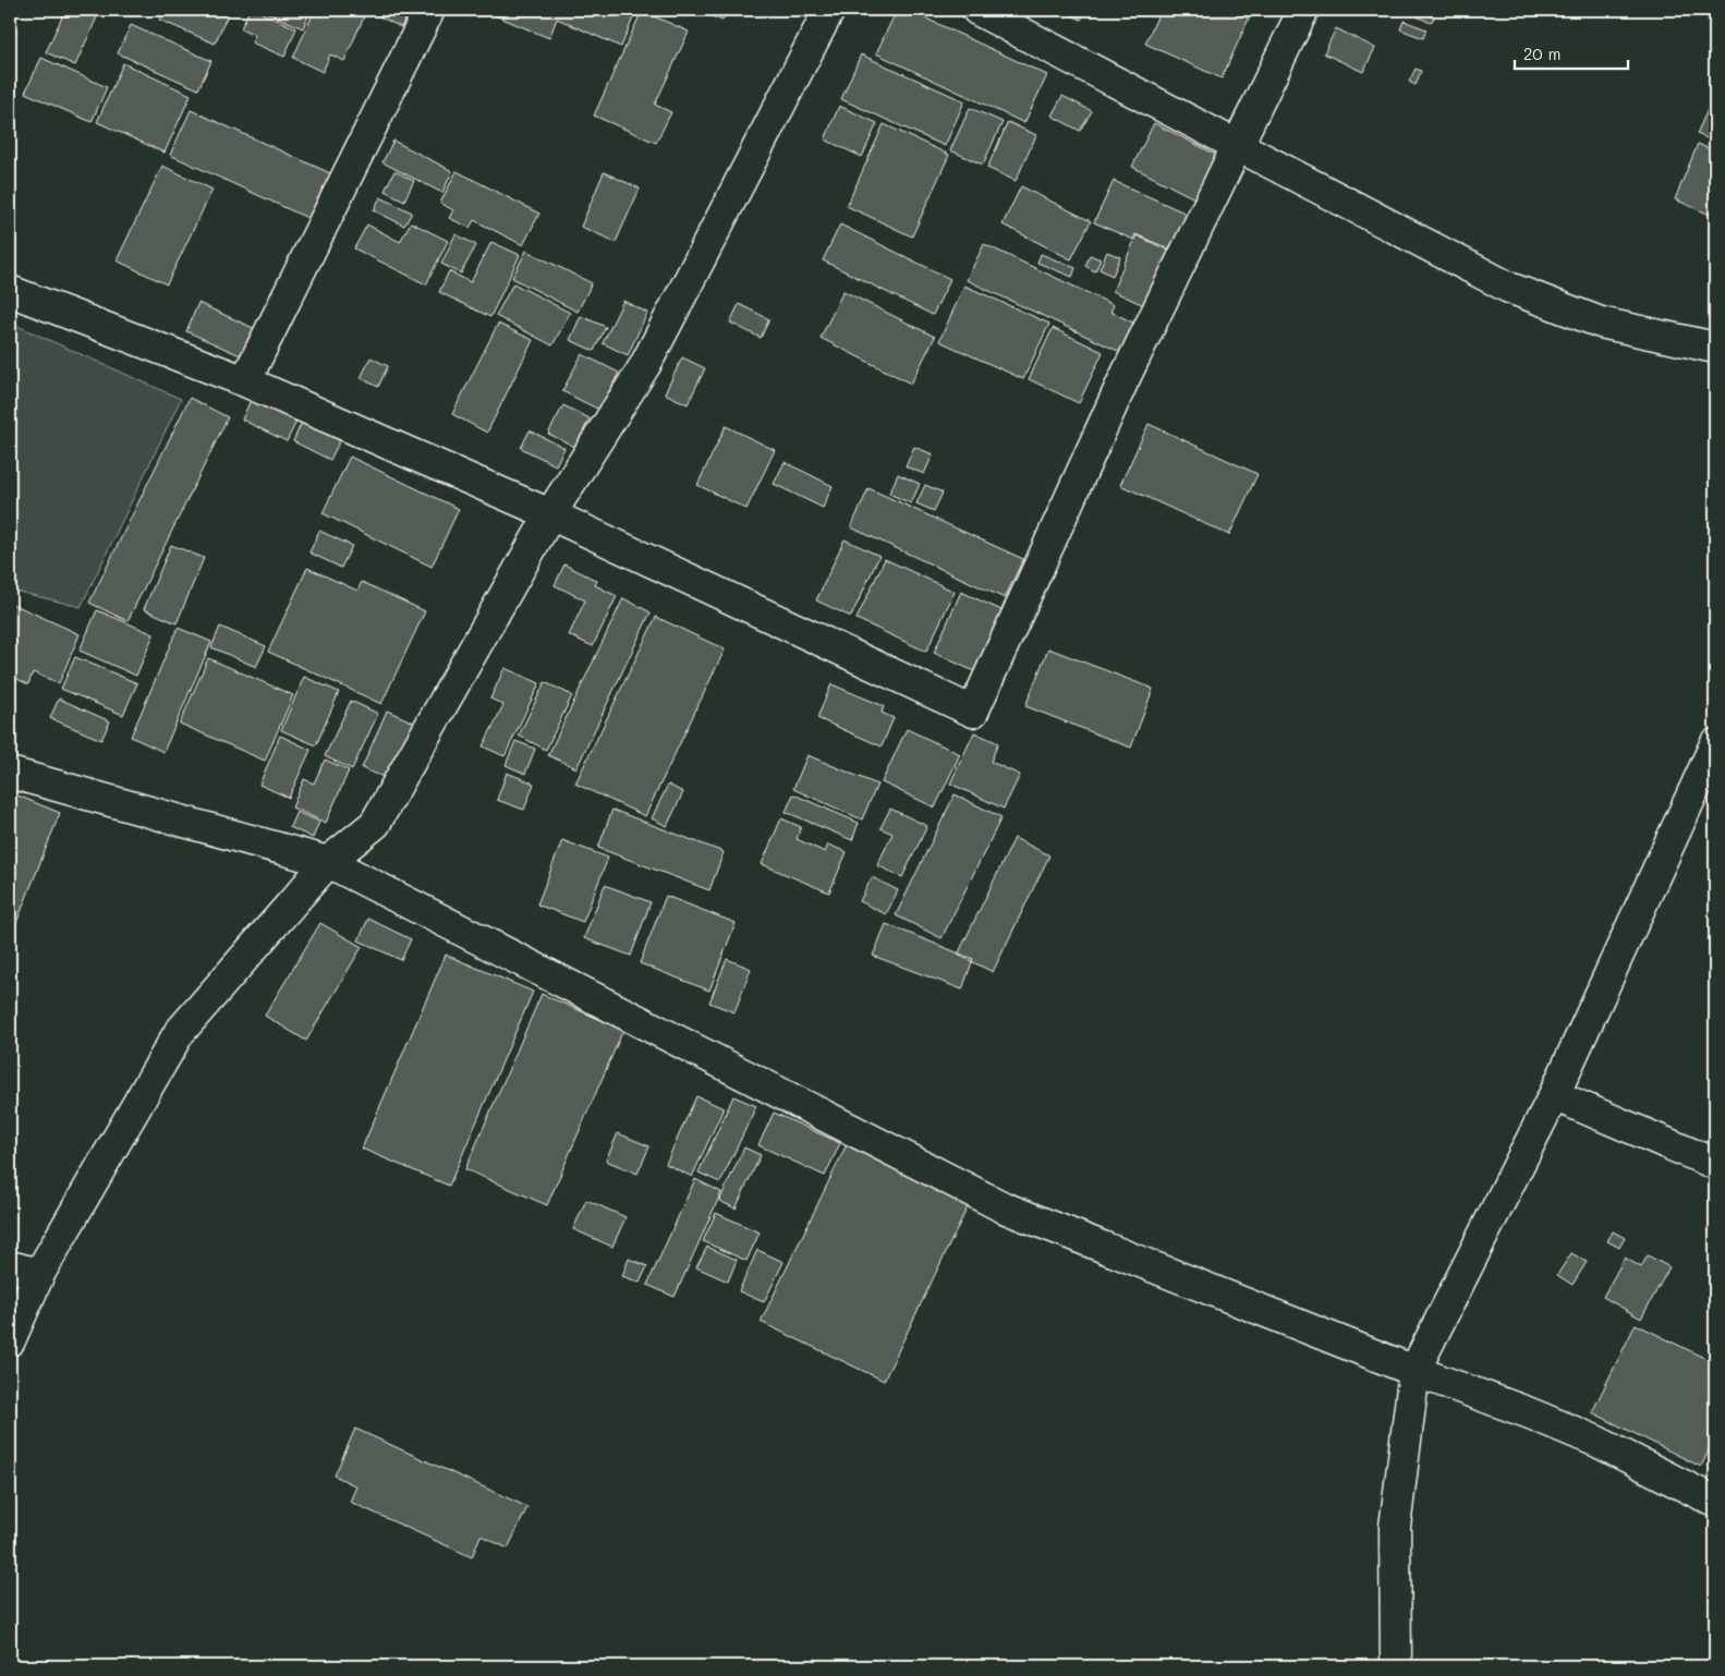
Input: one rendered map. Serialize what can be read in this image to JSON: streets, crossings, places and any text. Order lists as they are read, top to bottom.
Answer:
{
  "scale_bar": "20 m"
}
